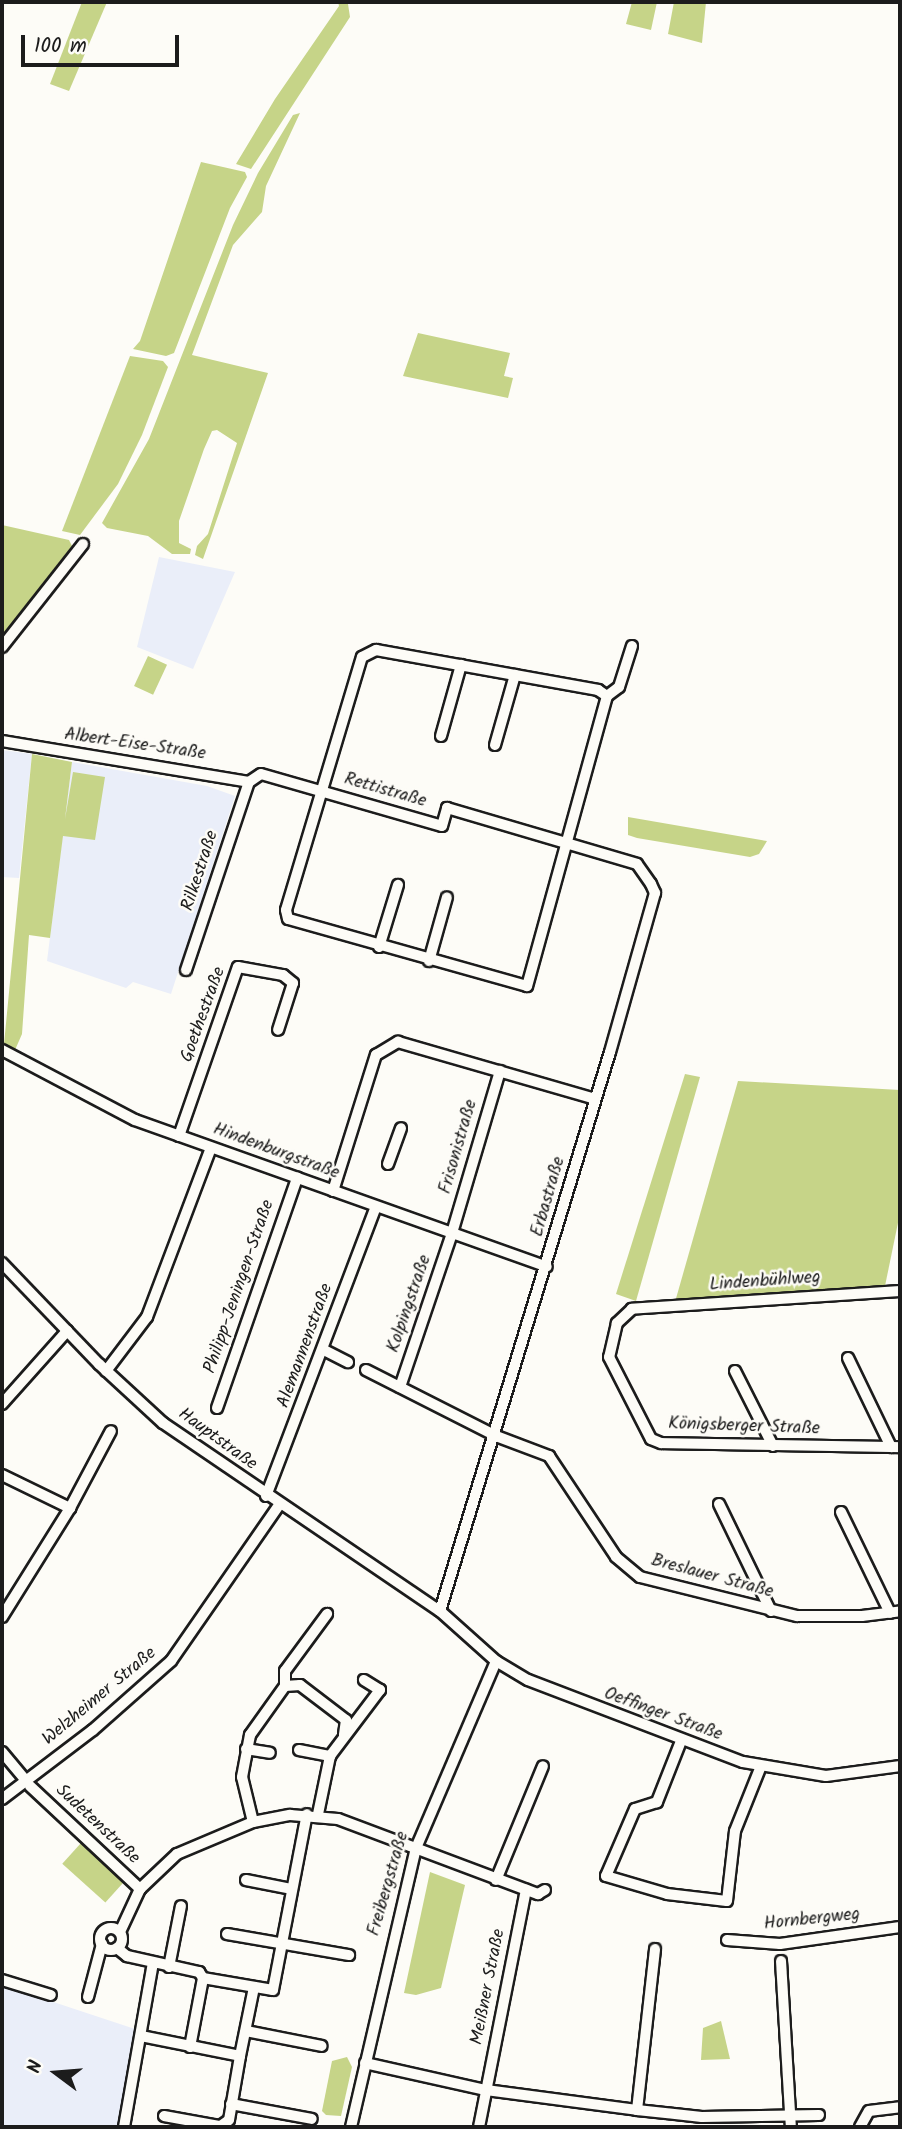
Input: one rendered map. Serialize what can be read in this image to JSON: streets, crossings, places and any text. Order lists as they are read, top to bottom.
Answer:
{
  "streets": {
    "street": [
      "Albert-Eise-Straße",
      "Rettistraße",
      "Rilkestraße",
      "Goethestraße",
      "Frisonistraße",
      "Hindenburgstraße",
      "Erbastraße",
      "Lindenbühlweg",
      "Philipp-Jeningen-Straße",
      "Kolpingstraße",
      "Alemannenstraße",
      "Königsberger Straße",
      "Hauptstraße",
      "Breslauer Straße",
      "Welzheimer Straße",
      "Oeffinger Straße",
      "Sudetenstraße",
      "Freibergstraße",
      "Hornbergweg",
      "Meißner Straße"
    ]
  },
  "crossings": [
    ["Albert-Eise-Straße", "Rettistraße"],
    ["Albert-Eise-Straße", "Rilkestraße"],
    ["Rettistraße", "Rilkestraße"],
    ["Rettistraße", "Erbastraße"],
    ["Goethestraße", "Hindenburgstraße"],
    ["Frisonistraße", "Hindenburgstraße"],
    ["Frisonistraße", "Kolpingstraße"],
    ["Hindenburgstraße", "Erbastraße"],
    ["Hindenburgstraße", "Philipp-Jeningen-Straße"],
    ["Hindenburgstraße", "Kolpingstraße"],
    ["Hindenburgstraße", "Alemannenstraße"],
    ["Erbastraße", "Hauptstraße"],
    ["Erbastraße", "Breslauer Straße"],
    ["Erbastraße", "Oeffinger Straße"],
    ["Lindenbühlweg", "Königsberger Straße"],
    ["Kolpingstraße", "Breslauer Straße"],
    ["Alemannenstraße", "Hauptstraße"],
    ["Hauptstraße", "Welzheimer Straße"],
    ["Hauptstraße", "Oeffinger Straße"],
    ["Welzheimer Straße", "Sudetenstraße"],
    ["Oeffinger Straße", "Freibergstraße"],
    ["Sudetenstraße", "Freibergstraße"]
  ],
  "scale_bar": "100 m",
  "north": "left"
}
